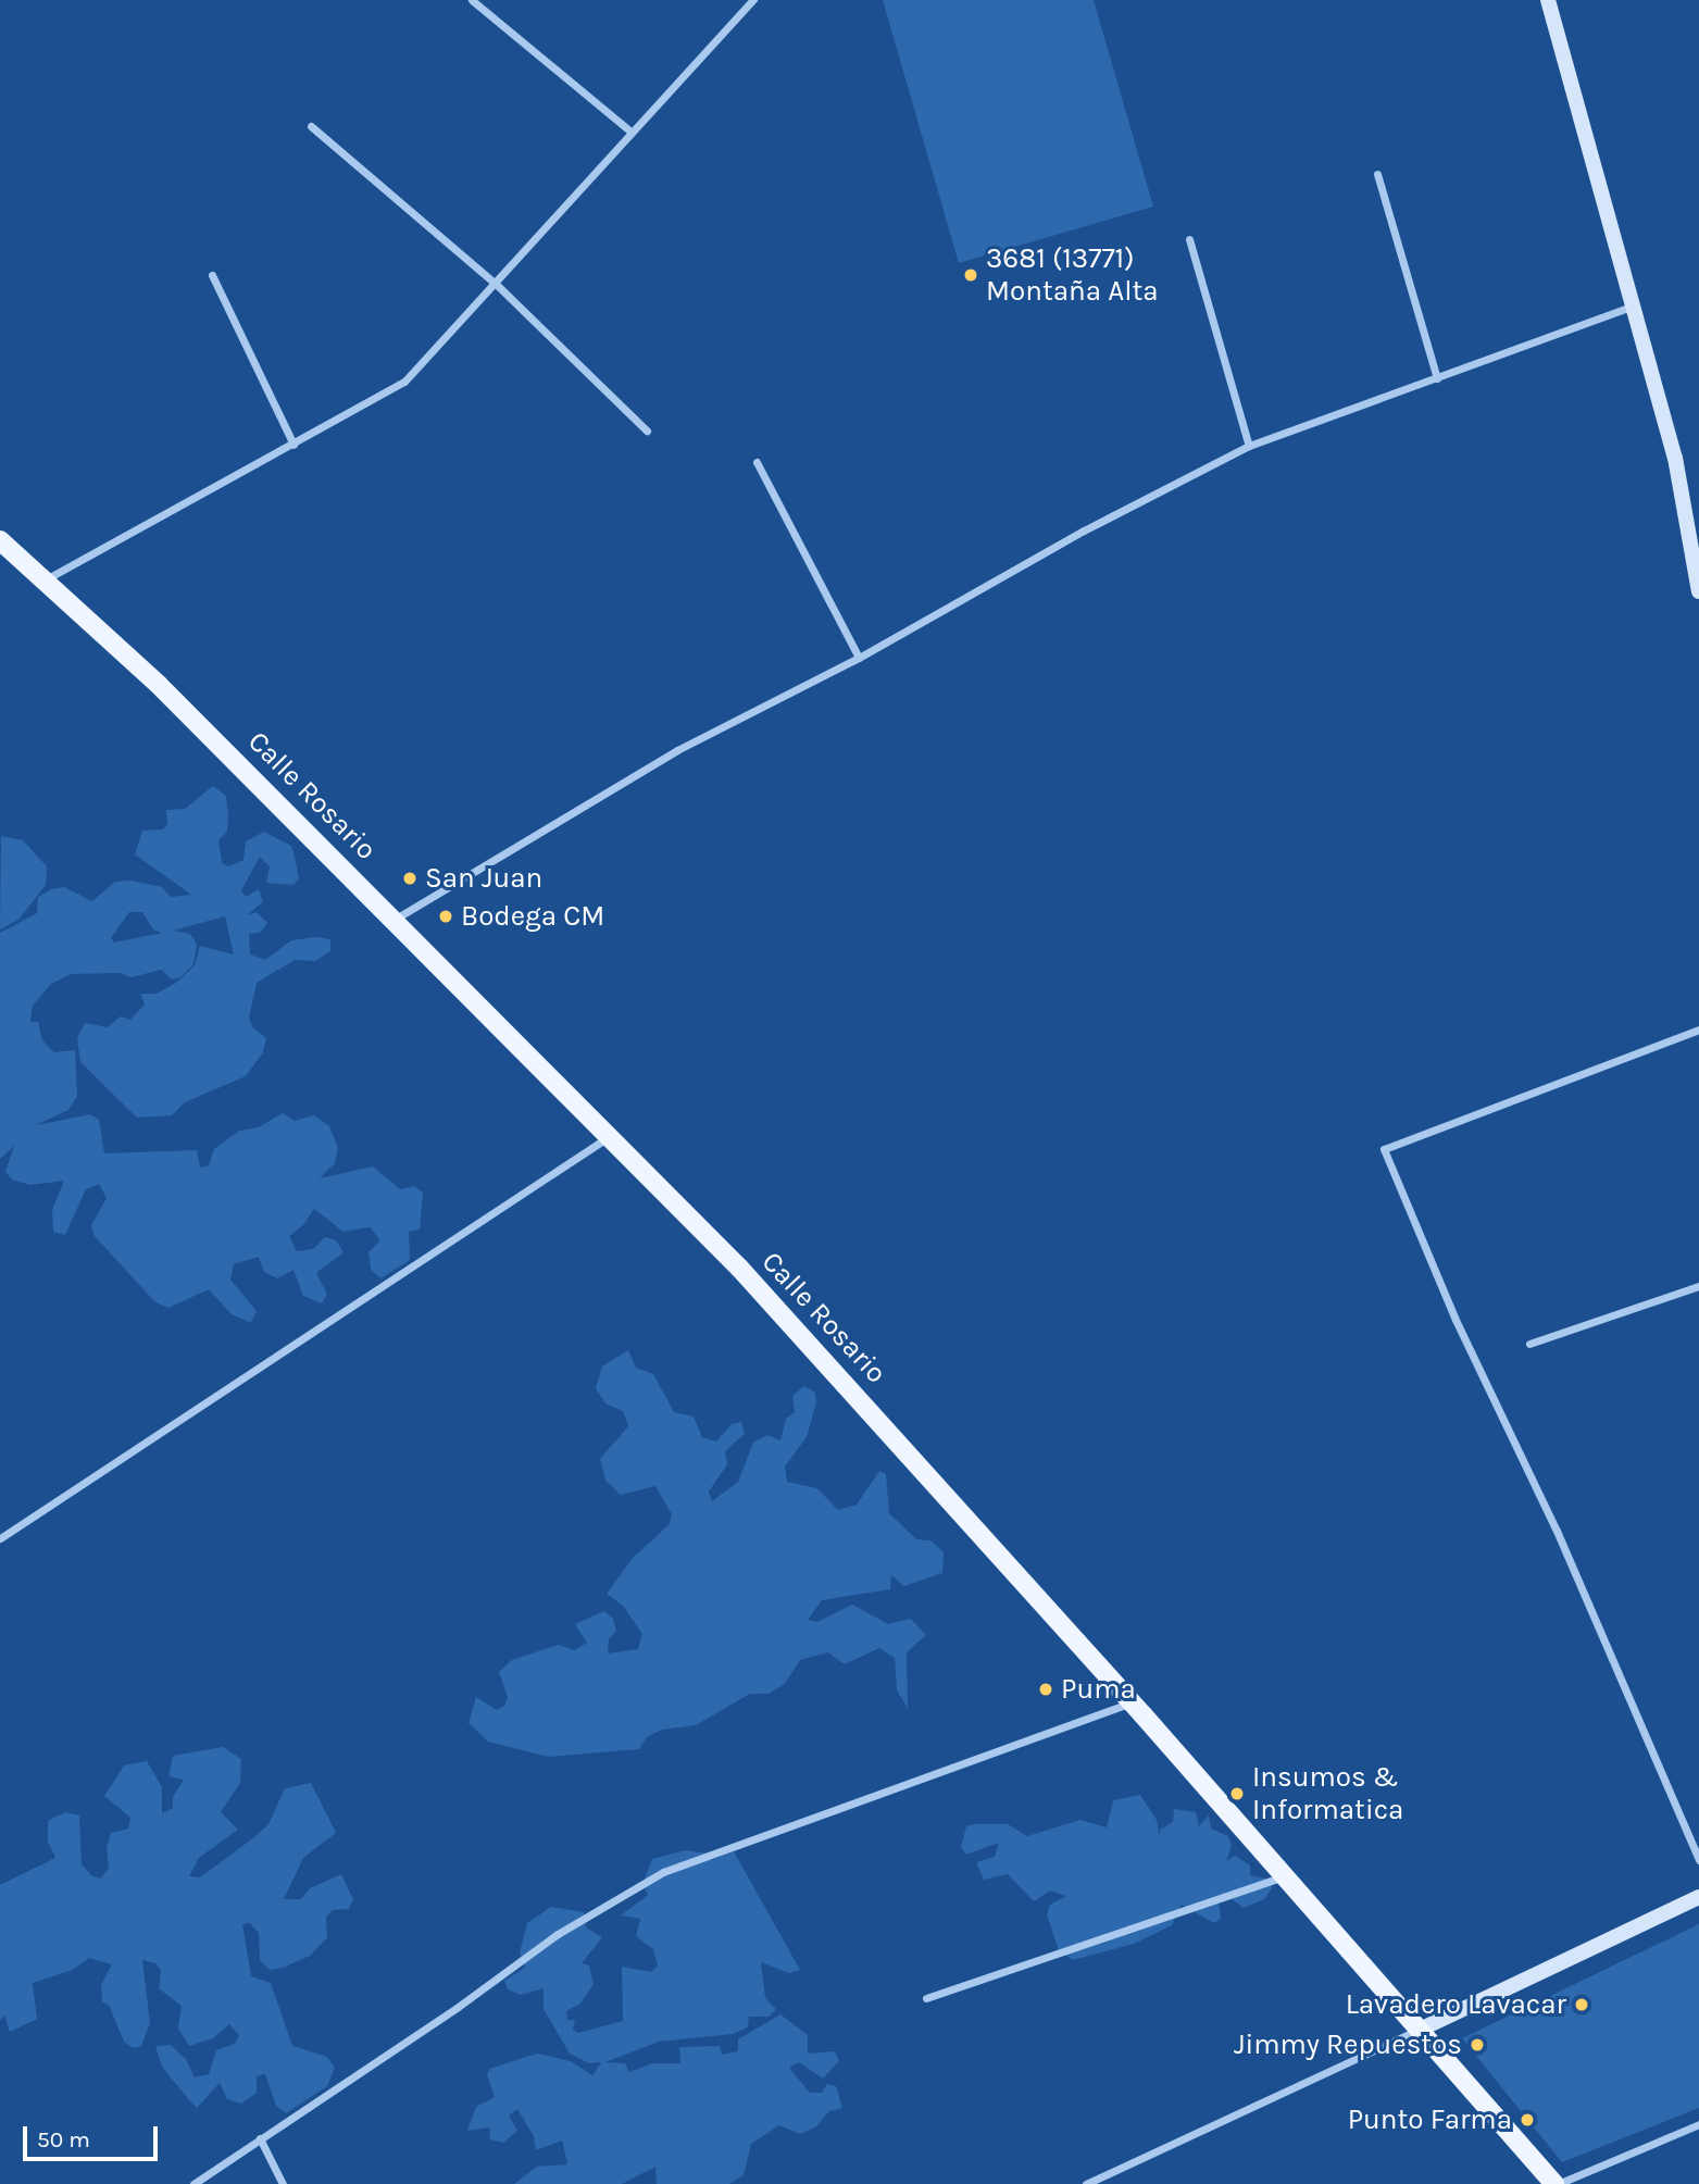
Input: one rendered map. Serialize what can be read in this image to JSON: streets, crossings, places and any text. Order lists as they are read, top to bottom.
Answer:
{
  "streets": {
    "main road": ["Calle Rosario"]
  },
  "places": [
    "3681 (13771) Montaña Alta",
    "San Juan",
    "Bodega CM",
    "Puma",
    "Insumos & Informatica",
    "Lavadero Lavacar",
    "Jimmy Repuestos",
    "Punto Farma"
  ],
  "scale_bar": "50 m"
}
